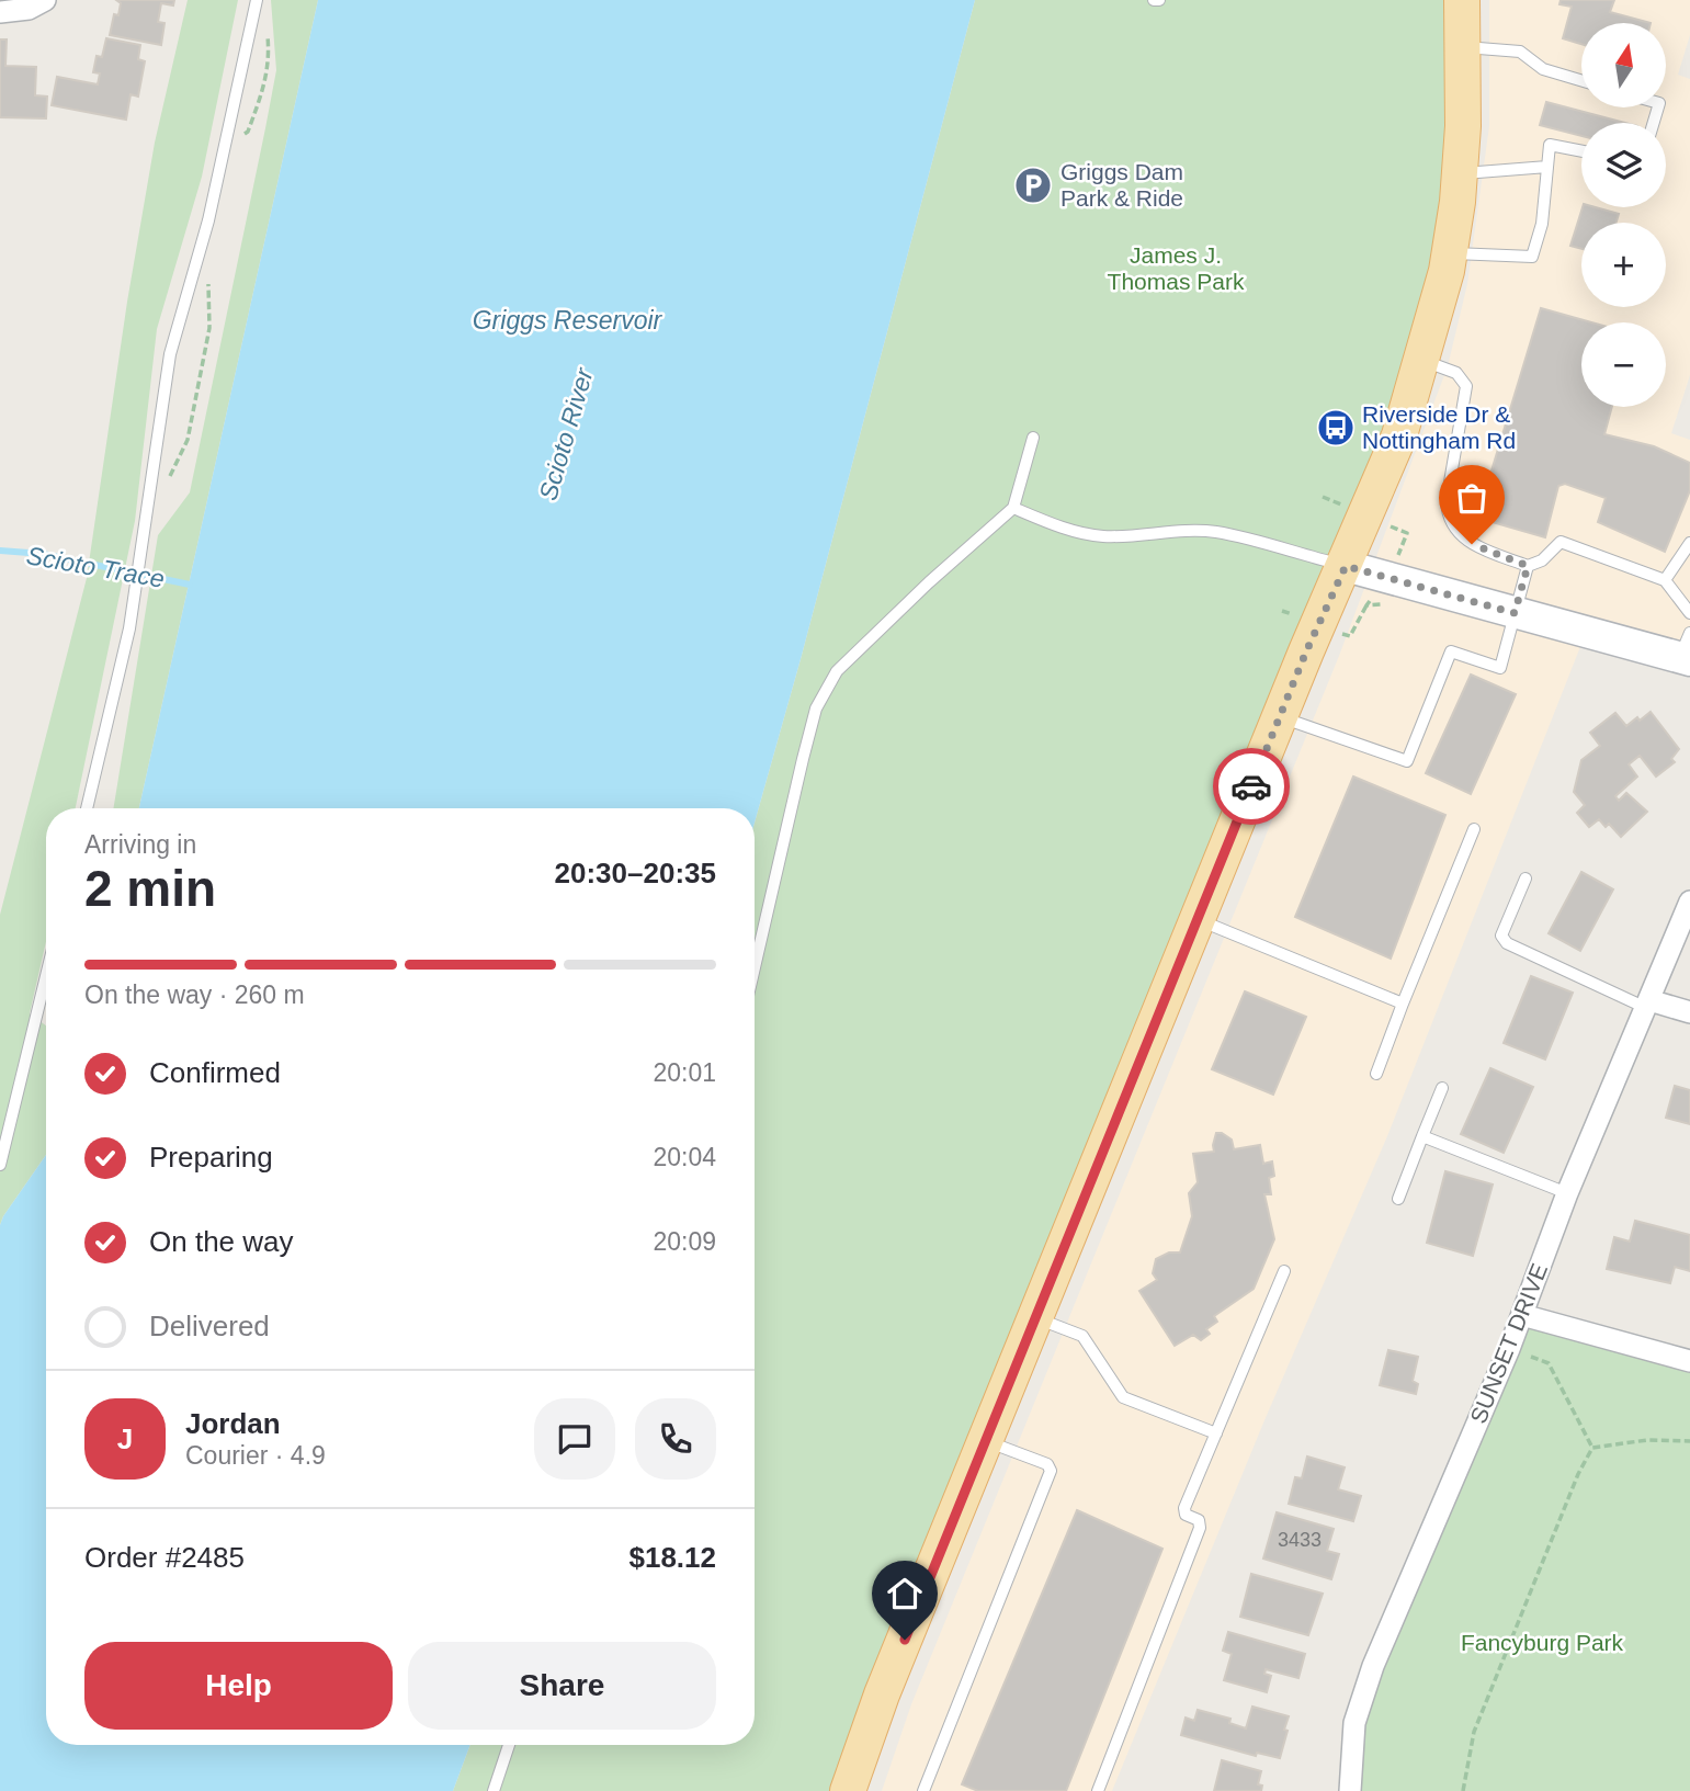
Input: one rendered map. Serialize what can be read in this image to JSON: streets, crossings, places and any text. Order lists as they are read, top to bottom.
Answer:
{
  "streets": {
    "street": ["SUNSET DRIVE"]
  },
  "water": ["Griggs Reservoir", "Scioto River", "Scioto Trace"],
  "parks": ["James J. Thomas Park", "Fancyburg Park"],
  "places": {
    "parking": ["Griggs Dam Park & Ride"],
    "bus stop": ["Riverside Dr & Nottingham Rd"]
  },
  "house_numbers": ["3433"],
  "north": "top",
  "page": {
    "map_buttons": ["+", "−"],
    "heading": ["2 min", "Arriving in", "20:30–20:35"],
    "panel": [
      "Jordan",
      "Courier · 4.9",
      "Order #2485",
      "$18.12"
    ],
    "bar": "On the way · 260 m",
    "list": [
      ["Confirmed", "20:01"],
      ["Preparing", "20:04"],
      ["On the way", "20:09"],
      "Delivered"
    ],
    "round": "J",
    "buttons": ["Help", "Share"]
  }
}
